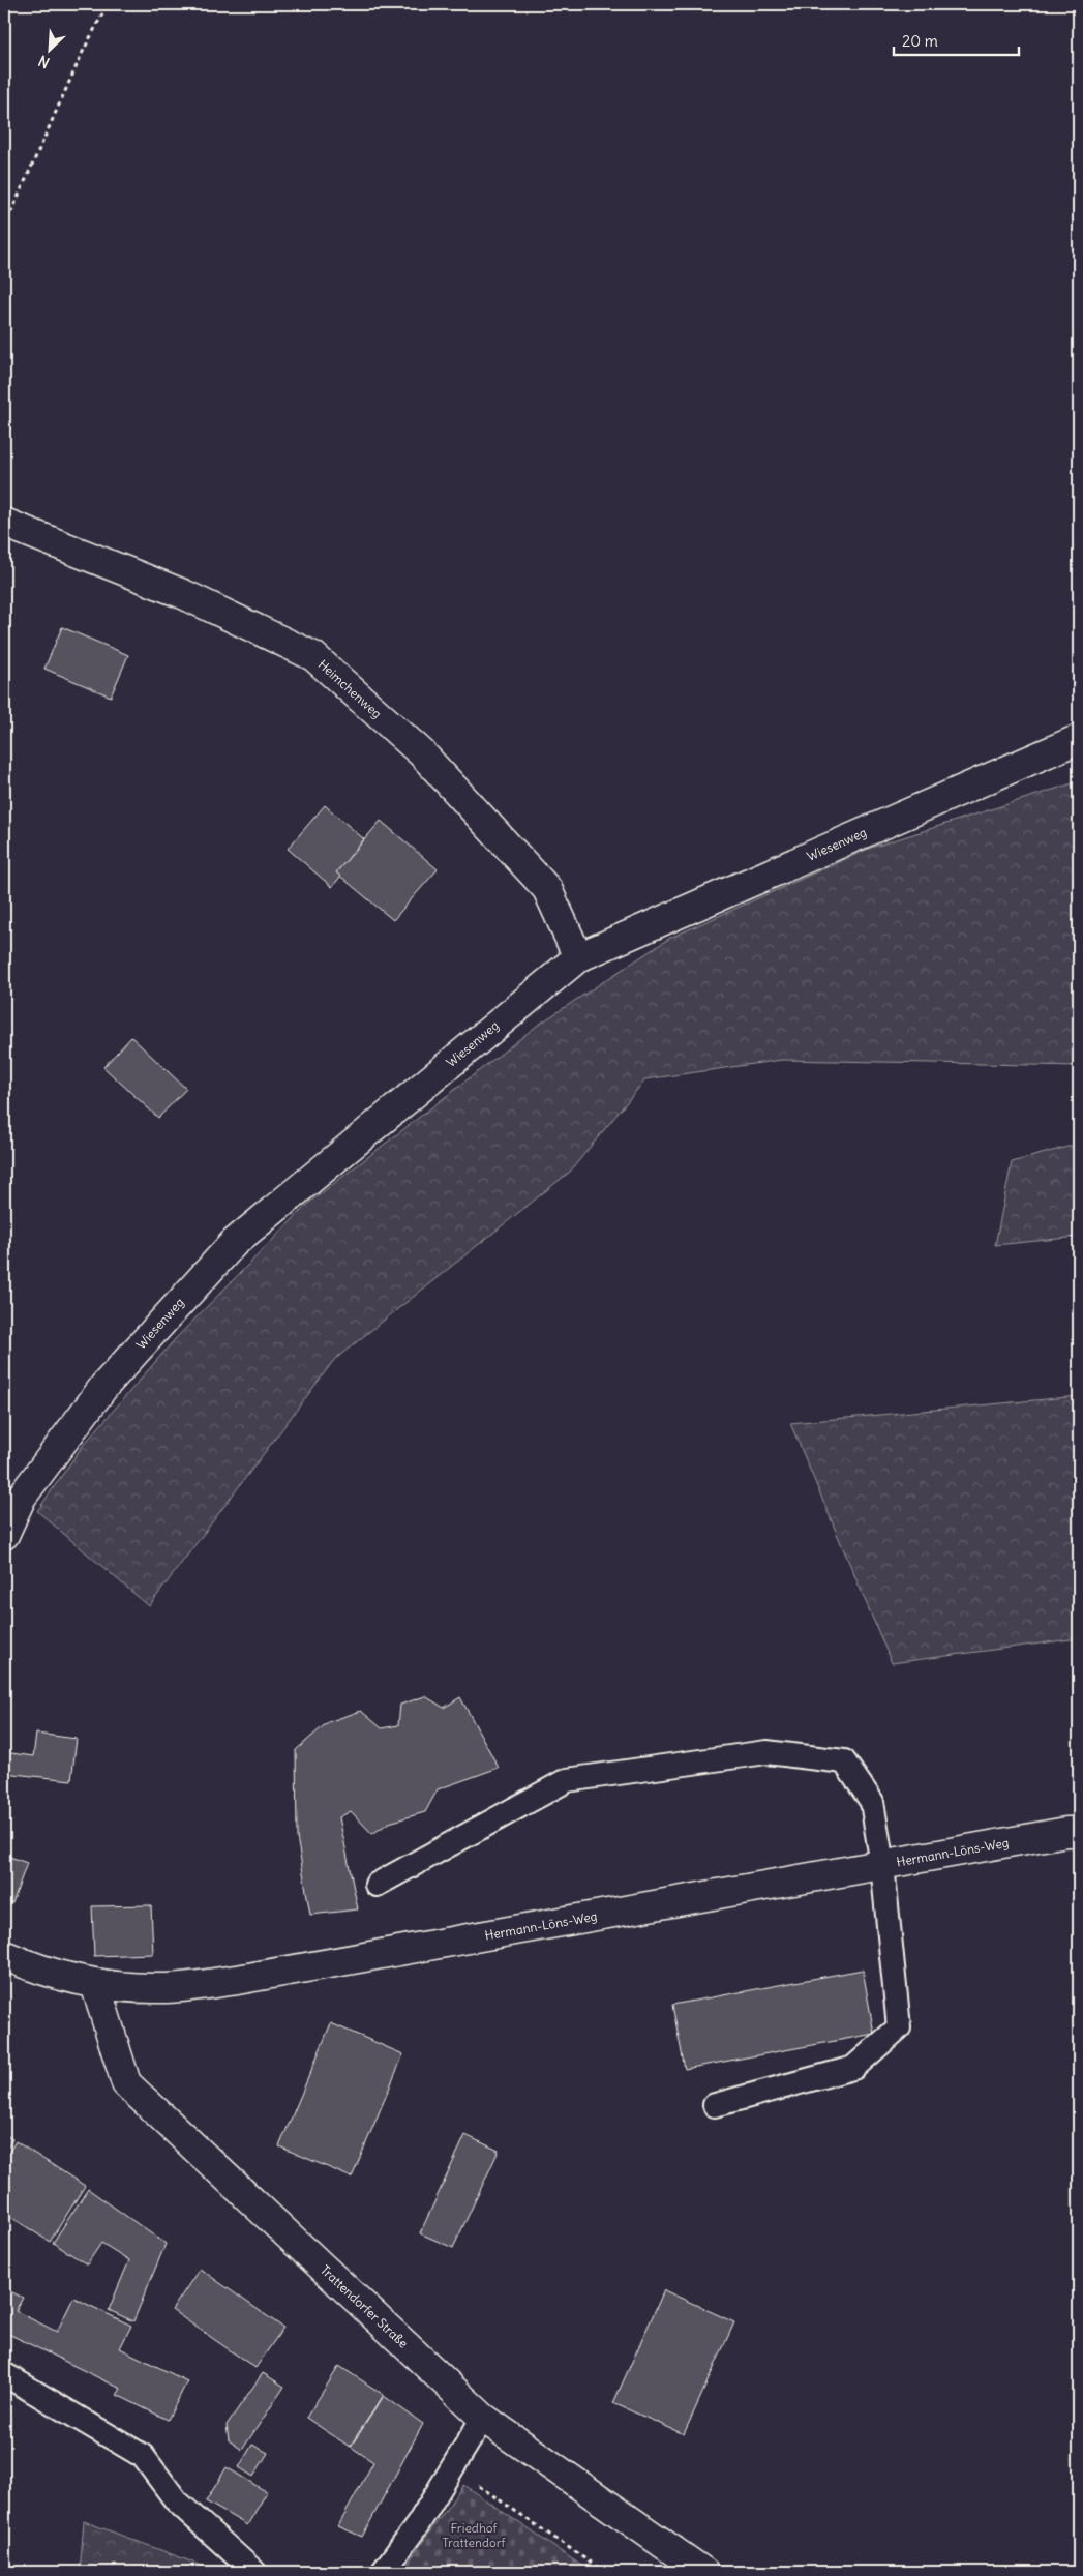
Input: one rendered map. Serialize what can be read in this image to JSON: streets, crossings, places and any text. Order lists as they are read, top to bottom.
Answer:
{
  "streets": {
    "street": [
      "Heimchenweg",
      "Wiesenweg",
      "Hermann-Löns-Weg",
      "Trattendorfer Straße"
    ]
  },
  "crossings": [
    ["Heimchenweg", "Wiesenweg"],
    ["Hermann-Löns-Weg", "Trattendorfer Straße"]
  ],
  "parks": ["Friedhof Trattendorf"],
  "scale_bar": "20 m",
  "north": "bottom left"
}
